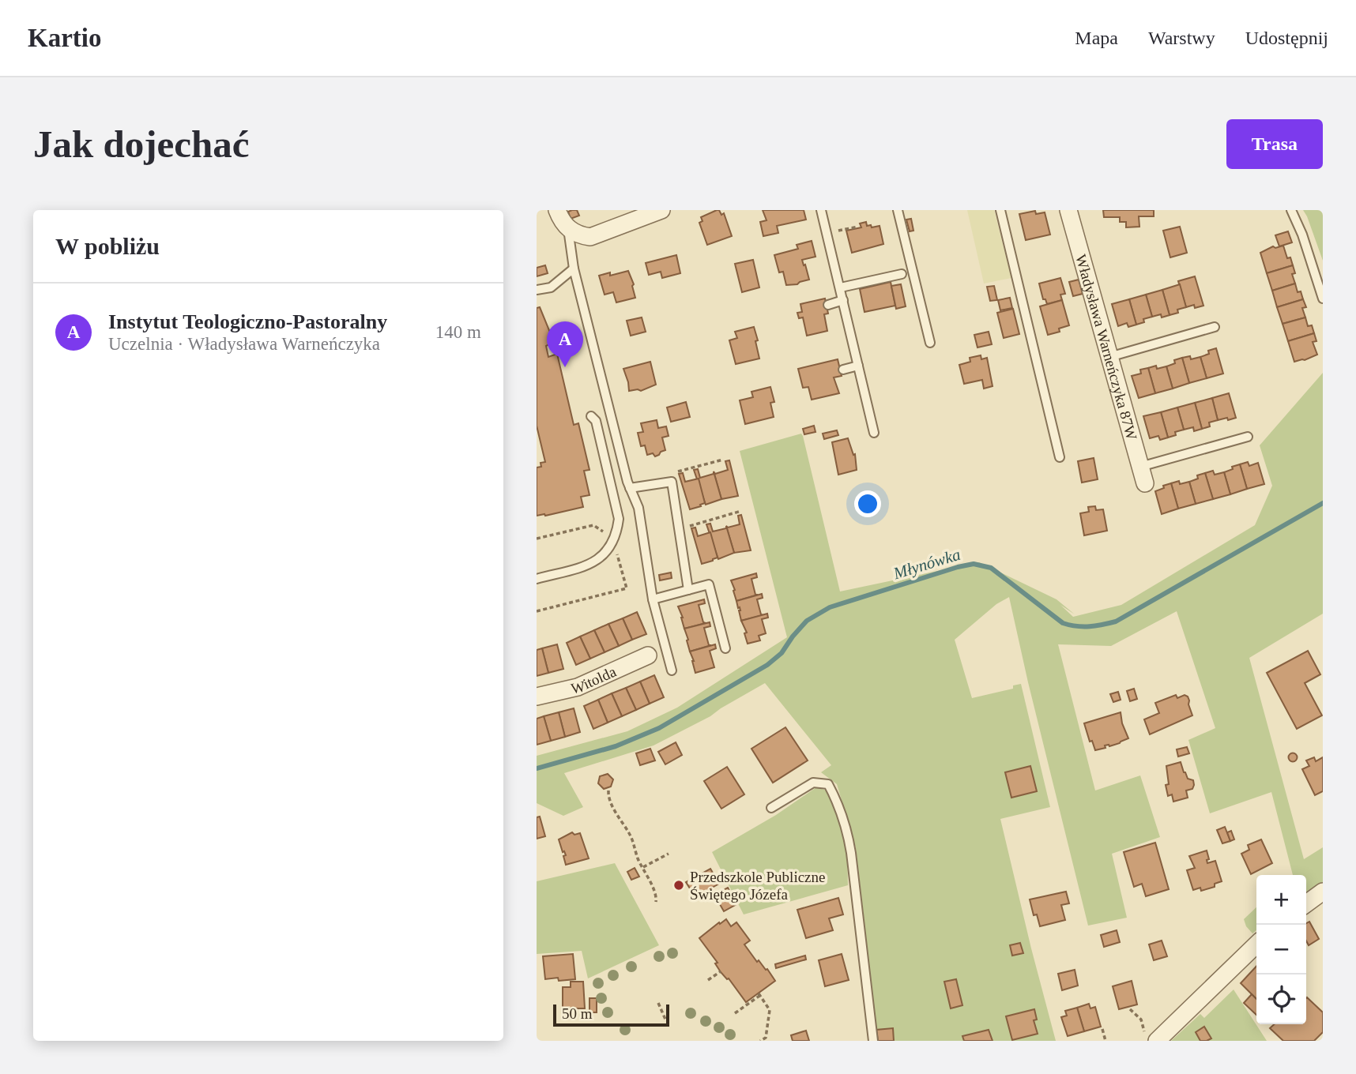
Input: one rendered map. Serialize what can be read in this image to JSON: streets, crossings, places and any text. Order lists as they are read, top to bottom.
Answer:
{
  "streets": {
    "street": ["Władysława Warneńczyka 87W", "Witolda"]
  },
  "water": ["Młynówka"],
  "places": ["Przedszkole Publiczne Świętego Józefa"],
  "scale_bar": "50 m",
  "page": {
    "header": "Kartio",
    "nav": ["Mapa", "Warstwy", "Udostępnij"],
    "buttons": "Trasa",
    "title": "Jak dojechać",
    "heading": "W pobliżu",
    "list": [
      {
        "mark": "A",
        "name": "Instytut Teologiczno-Pastoralny",
        "note": "Uczelnia · Władysława Warneńczyka",
        "value": "140 m"
      }
    ],
    "pins": "A",
    "map_buttons": ["+", "−"],
    "scale": "50 m"
  }
}
